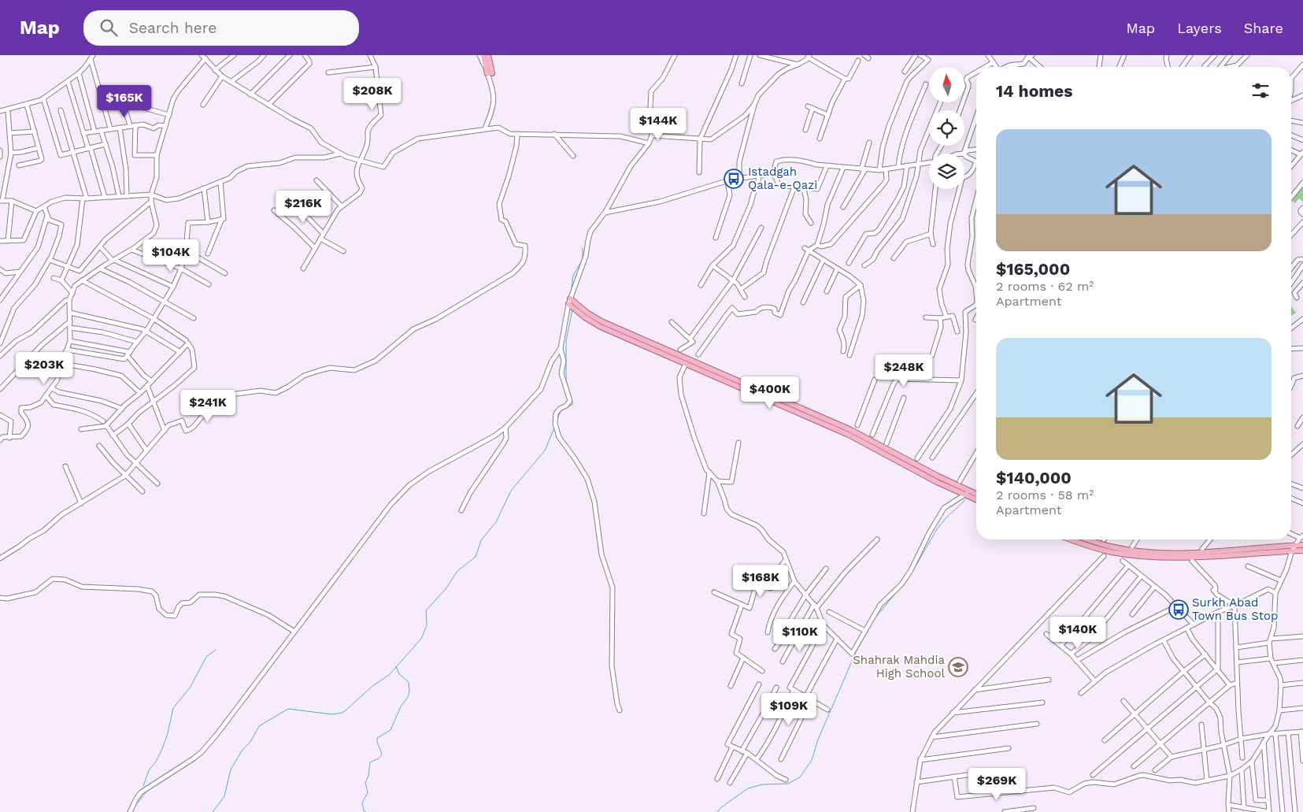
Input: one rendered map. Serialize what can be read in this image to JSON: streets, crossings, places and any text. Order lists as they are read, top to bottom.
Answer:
{
  "places": {
    "bus stop": ["Istadgah Qala-e-Qazi", "Surkh Abad Town Bus Stop"],
    "school or university": ["Shahrak Mahdia High School"]
  },
  "north": "top",
  "page": {
    "header": "Map",
    "search": "Search here",
    "nav": ["Map", "Layers", "Share"],
    "heading": "14 homes",
    "price": [
      "$208K",
      "$165K",
      "$144K",
      "$216K",
      "$104K",
      "$203K",
      "$248K",
      "$400K",
      "$241K",
      "$168K",
      "$140K",
      "$110K",
      "$109K",
      "$269K"
    ],
    "list": [
      {
        "name": "$165,000",
        "note": "2 rooms · 62 m² · Apartment"
      },
      {
        "name": "$140,000",
        "note": "2 rooms · 58 m² · Apartment"
      }
    ]
  }
}
